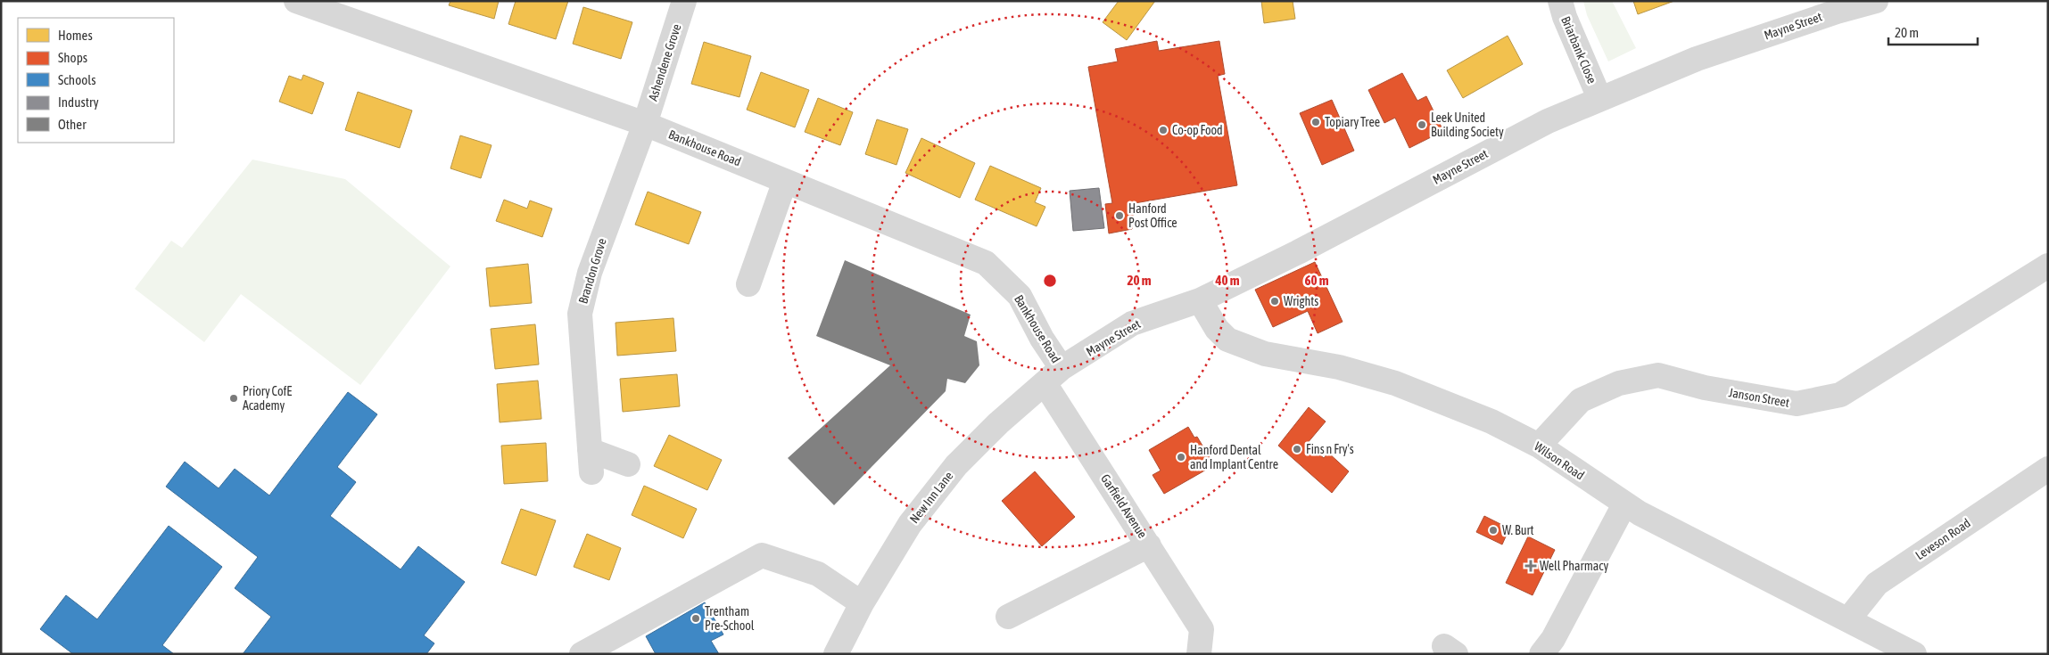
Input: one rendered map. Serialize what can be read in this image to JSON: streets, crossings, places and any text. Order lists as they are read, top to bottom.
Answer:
{
  "streets": {
    "street": [
      "Mayne Street",
      "Briarbank Close",
      "Ashendene Grove",
      "Bankhouse Road",
      "Brandon Grove",
      "Janson Street",
      "Wilson Road",
      "New Inn Lane",
      "Garfield Avenue",
      "Leveson Road"
    ]
  },
  "crossings": [
    ["Mayne Street", "Briarbank Close"],
    ["Mayne Street", "Bankhouse Road"],
    ["Mayne Street", "Wilson Road"],
    ["Mayne Street", "New Inn Lane"],
    ["Mayne Street", "Garfield Avenue"],
    ["Ashendene Grove", "Bankhouse Road"],
    ["Ashendene Grove", "Brandon Grove"],
    ["Bankhouse Road", "Brandon Grove"],
    ["Bankhouse Road", "New Inn Lane"],
    ["Bankhouse Road", "Garfield Avenue"],
    ["Janson Street", "Wilson Road"],
    ["Wilson Road", "Leveson Road"],
    ["New Inn Lane", "Garfield Avenue"]
  ],
  "places": {
    "other": [
      "Topiary Tree",
      "Leek United Building Society",
      "Co-op Food",
      "Hanford Post Office",
      "Wrights",
      "Priory CofE Academy",
      "Fins n Fry's",
      "Hanford Dental and Implant Centre",
      "W. Burt",
      "Trentham Pre-School"
    ],
    "health": ["Well Pharmacy"]
  },
  "legend": [
    "Homes",
    "Shops",
    "Schools",
    "Industry",
    "Other"
  ],
  "scale_bar": "20 m",
  "rings": ["20 m", "40 m", "60 m"]
}
